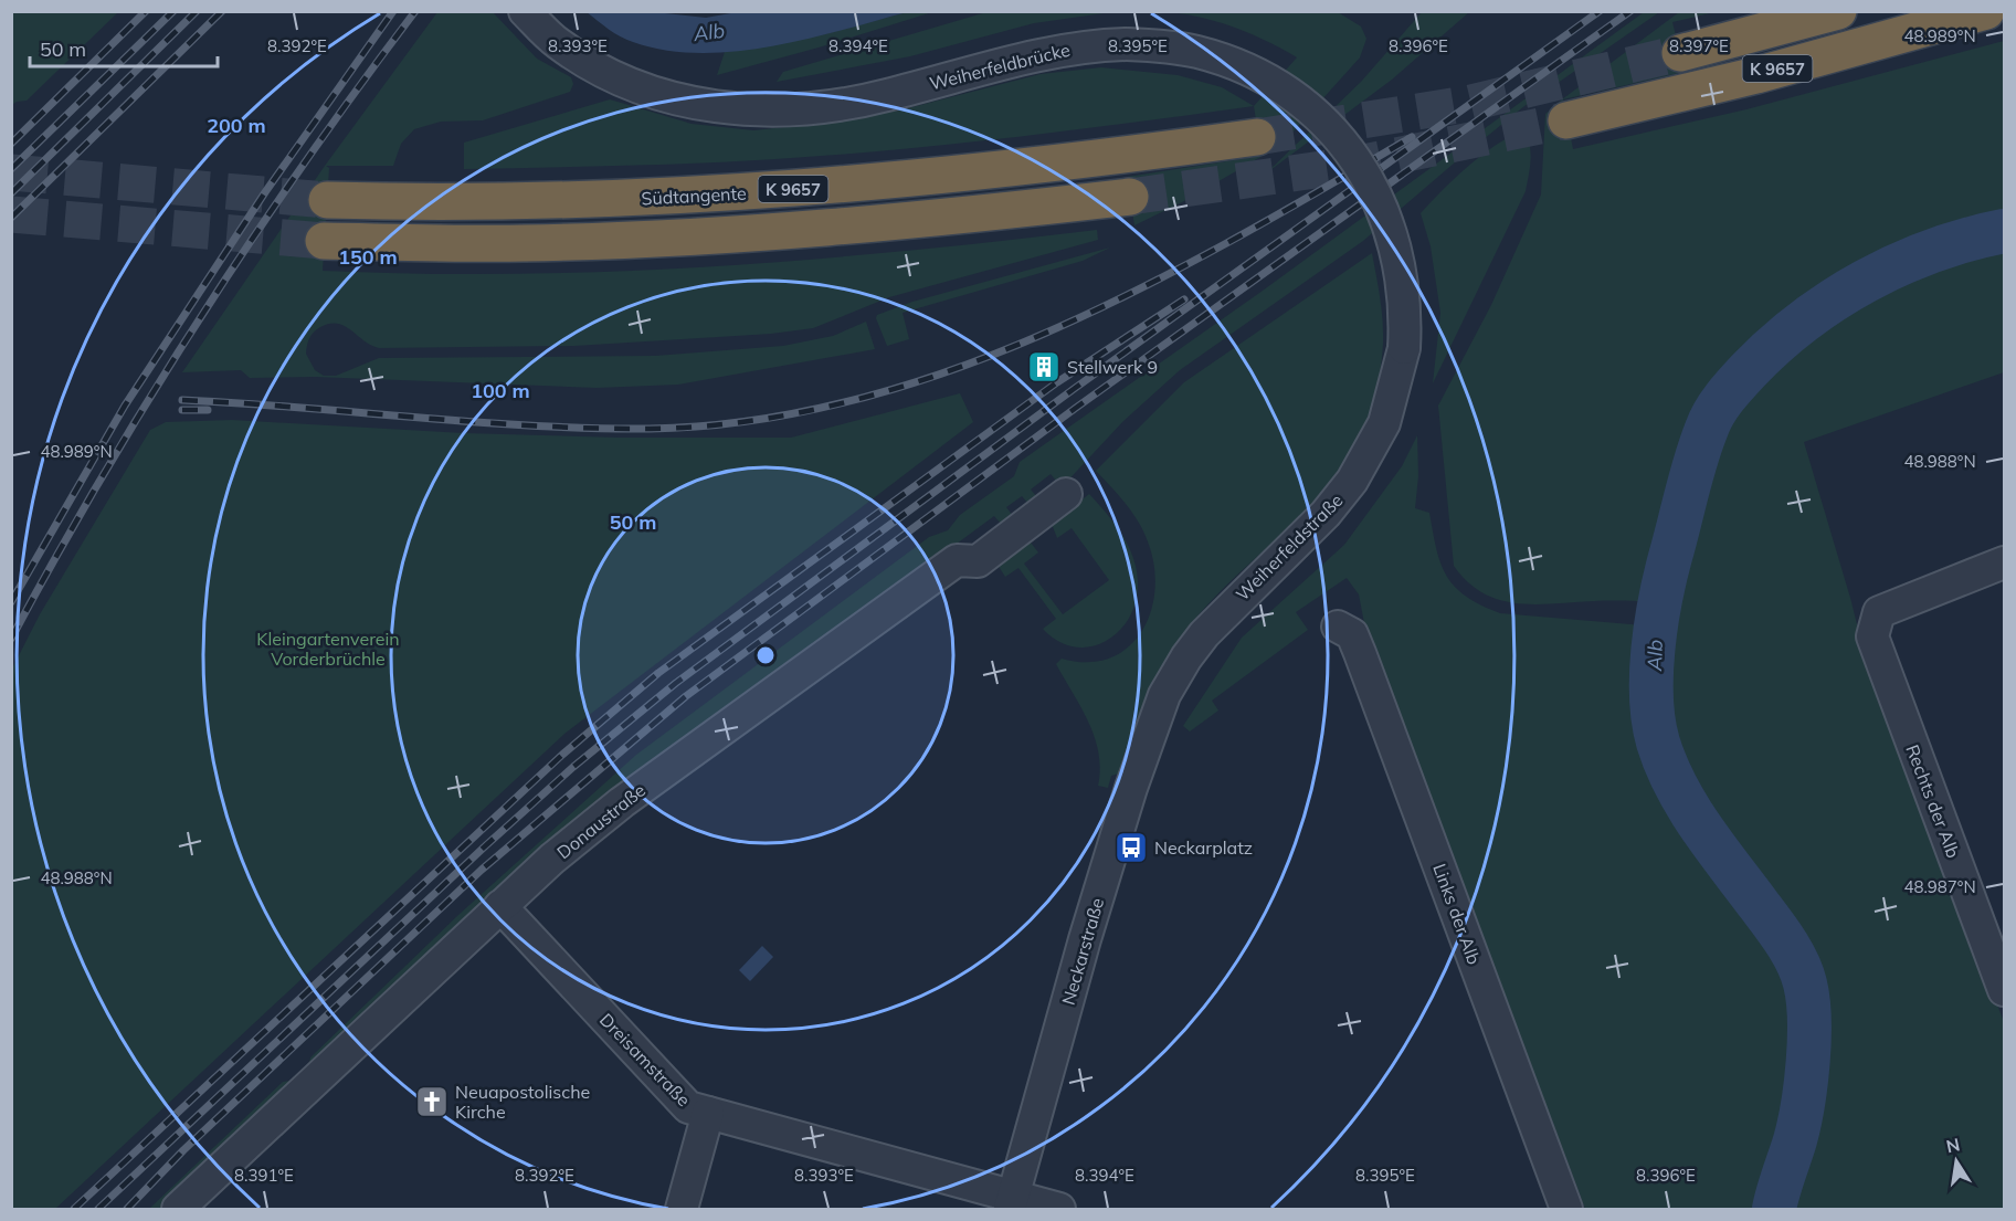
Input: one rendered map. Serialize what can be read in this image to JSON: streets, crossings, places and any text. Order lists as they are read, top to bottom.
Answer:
{
  "streets": {
    "highway": ["K 9657", "Südtangente"],
    "street": [
      "Weiherfeldbrücke",
      "Weiherfeldstraße",
      "Rechts der Alb",
      "Donaustraße",
      "Links der Alb",
      "Neckarstraße",
      "Dreisamstraße"
    ]
  },
  "crossings": [
    ["Weiherfeldbrücke", "Weiherfeldstraße"],
    ["Weiherfeldstraße", "Neckarstraße"],
    ["Donaustraße", "Dreisamstraße"],
    ["Neckarstraße", "Dreisamstraße"]
  ],
  "water": ["Alb"],
  "parks": ["Kleingartenverein Vorderbrüchle"],
  "places": {
    "building": ["Stellwerk 9"],
    "bus stop": ["Neckarplatz"],
    "church": ["Neuapostolische Kirche"]
  },
  "scale_bar": "50 m",
  "north": "top",
  "coordinates": [
    "48.989°N",
    "8.392°E",
    "8.393°E",
    "8.394°E",
    "8.395°E",
    "8.396°E",
    "8.397°E",
    "48.988°N",
    "48.987°N",
    "8.391°E"
  ],
  "rings": [
    "200 m",
    "150 m",
    "100 m",
    "50 m"
  ]
}
